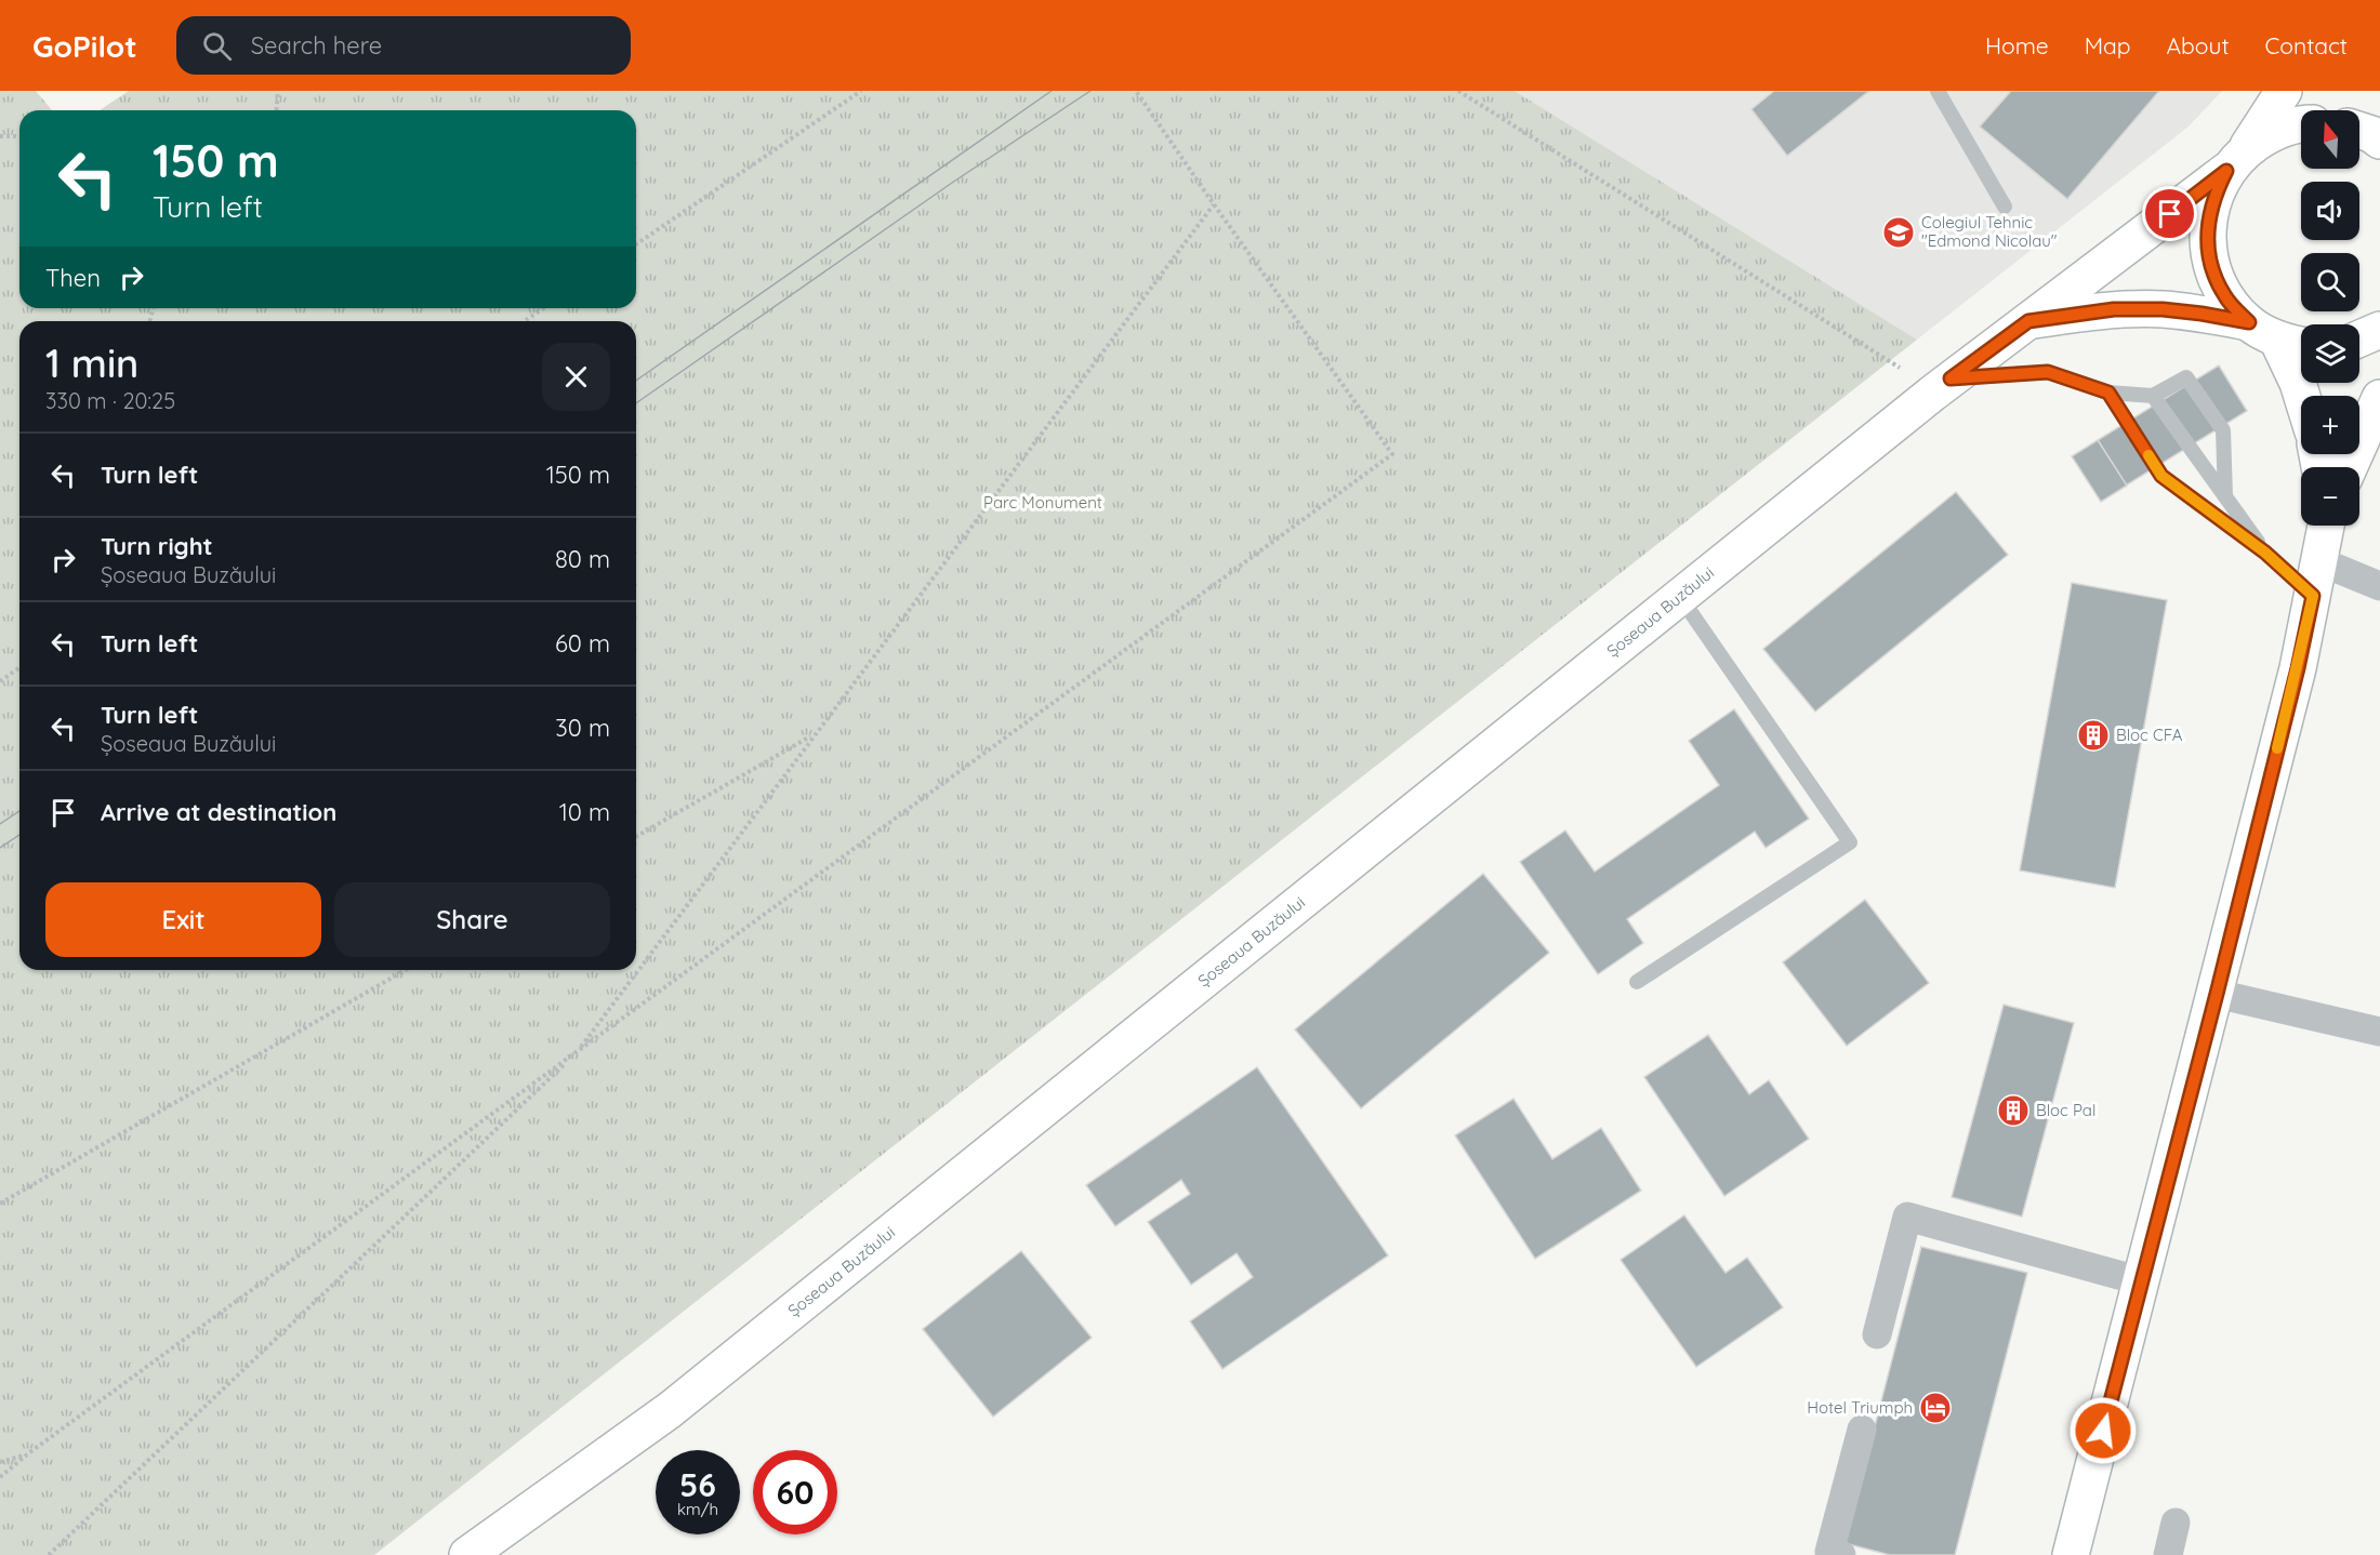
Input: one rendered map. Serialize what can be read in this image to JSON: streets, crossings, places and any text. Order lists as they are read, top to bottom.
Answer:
{
  "streets": {
    "main road": ["Șoseaua Buzăului"]
  },
  "parks": ["Parc Monument"],
  "places": {
    "school or university": ["Colegiul Tehnic \"Edmond Nicolau\""],
    "building": ["Bloc CFA", "Bloc Pal"],
    "hotel": ["Hotel Triumph"]
  },
  "north": "top",
  "page": {
    "header": "GoPilot",
    "search": "Search here",
    "nav": [
      "Home",
      "Map",
      "About",
      "Contact"
    ],
    "map_buttons": ["+", "−"],
    "turn": ["150 m", "Turn left"],
    "then": "Then",
    "heading": ["1 min", "330 m · 20:25"],
    "list": [
      {
        "name": "Turn left",
        "value": "150 m"
      },
      {
        "name": "Turn right",
        "note": "Șoseaua Buzăului",
        "value": "80 m"
      },
      {
        "name": "Turn left",
        "value": "60 m"
      },
      {
        "name": "Turn left",
        "note": "Șoseaua Buzăului",
        "value": "30 m"
      },
      {
        "name": "Arrive at destination",
        "value": "10 m"
      }
    ],
    "buttons": ["Exit", "Share"],
    "speed": "56 km/h",
    "limit": "60"
  }
}
